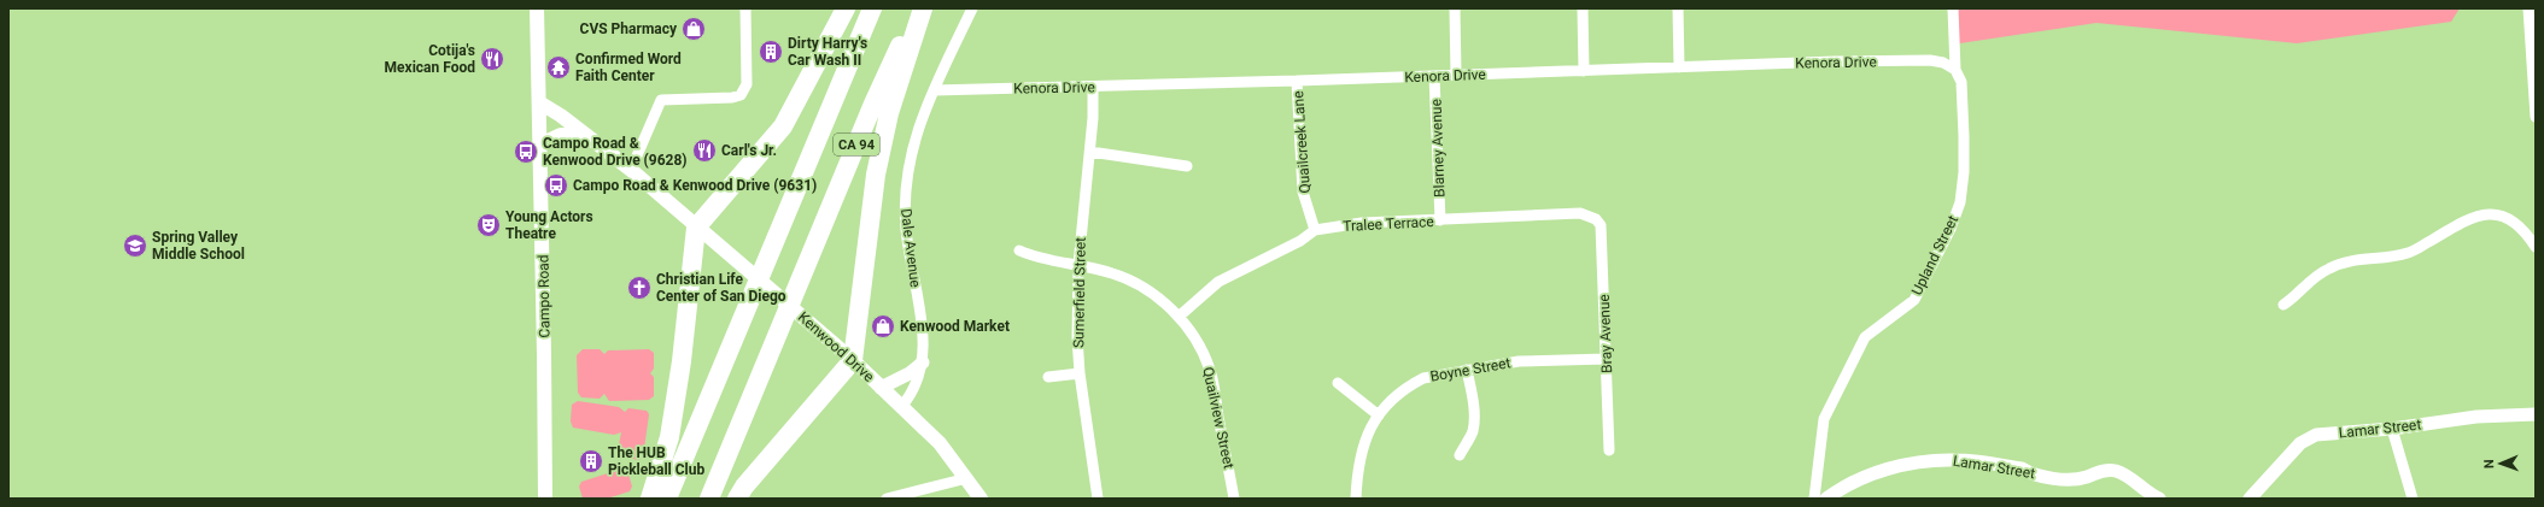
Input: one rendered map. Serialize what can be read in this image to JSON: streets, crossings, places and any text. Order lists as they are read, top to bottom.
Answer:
{
  "streets": {
    "highway": ["CA 94"],
    "main road": ["Campo Road", "Kenwood Drive"],
    "street": [
      "Kenora Drive",
      "Quailcreek Lane",
      "Blarney Avenue",
      "Tralee Terrace",
      "Dale Avenue",
      "Upland Street",
      "Sumerfield Street",
      "Bray Avenue",
      "Boyne Street",
      "Quailview Street",
      "Lamar Street"
    ]
  },
  "crossings": [
    ["Kenora Drive", "Quailcreek Lane"],
    ["Kenora Drive", "Blarney Avenue"],
    ["Kenora Drive", "Dale Avenue"],
    ["Kenora Drive", "Upland Street"],
    ["Kenora Drive", "Sumerfield Street"],
    ["Quailcreek Lane", "Tralee Terrace"],
    ["Blarney Avenue", "Tralee Terrace"],
    ["Tralee Terrace", "Bray Avenue"],
    ["Tralee Terrace", "Quailview Street"],
    ["Dale Avenue", "Kenwood Drive"],
    ["Sumerfield Street", "Quailview Street"],
    ["Campo Road", "Kenwood Drive"],
    ["Bray Avenue", "Boyne Street"]
  ],
  "places": {
    "shop": ["CVS Pharmacy", "Kenwood Market"],
    "building": ["Dirty Harry's Car Wash II", "The HUB Pickleball Club"],
    "restaurant": ["Cotija's Mexican Food", "Carl's Jr."],
    "temple": ["Confirmed Word Faith Center"],
    "bus stop": ["Campo Road & Kenwood Drive (9628)", "Campo Road & Kenwood Drive (9631)"],
    "theatre": ["Young Actors Theatre"],
    "school or university": ["Spring Valley Middle School"],
    "church": ["Christian Life Center of San Diego"]
  },
  "north": "left"
}
